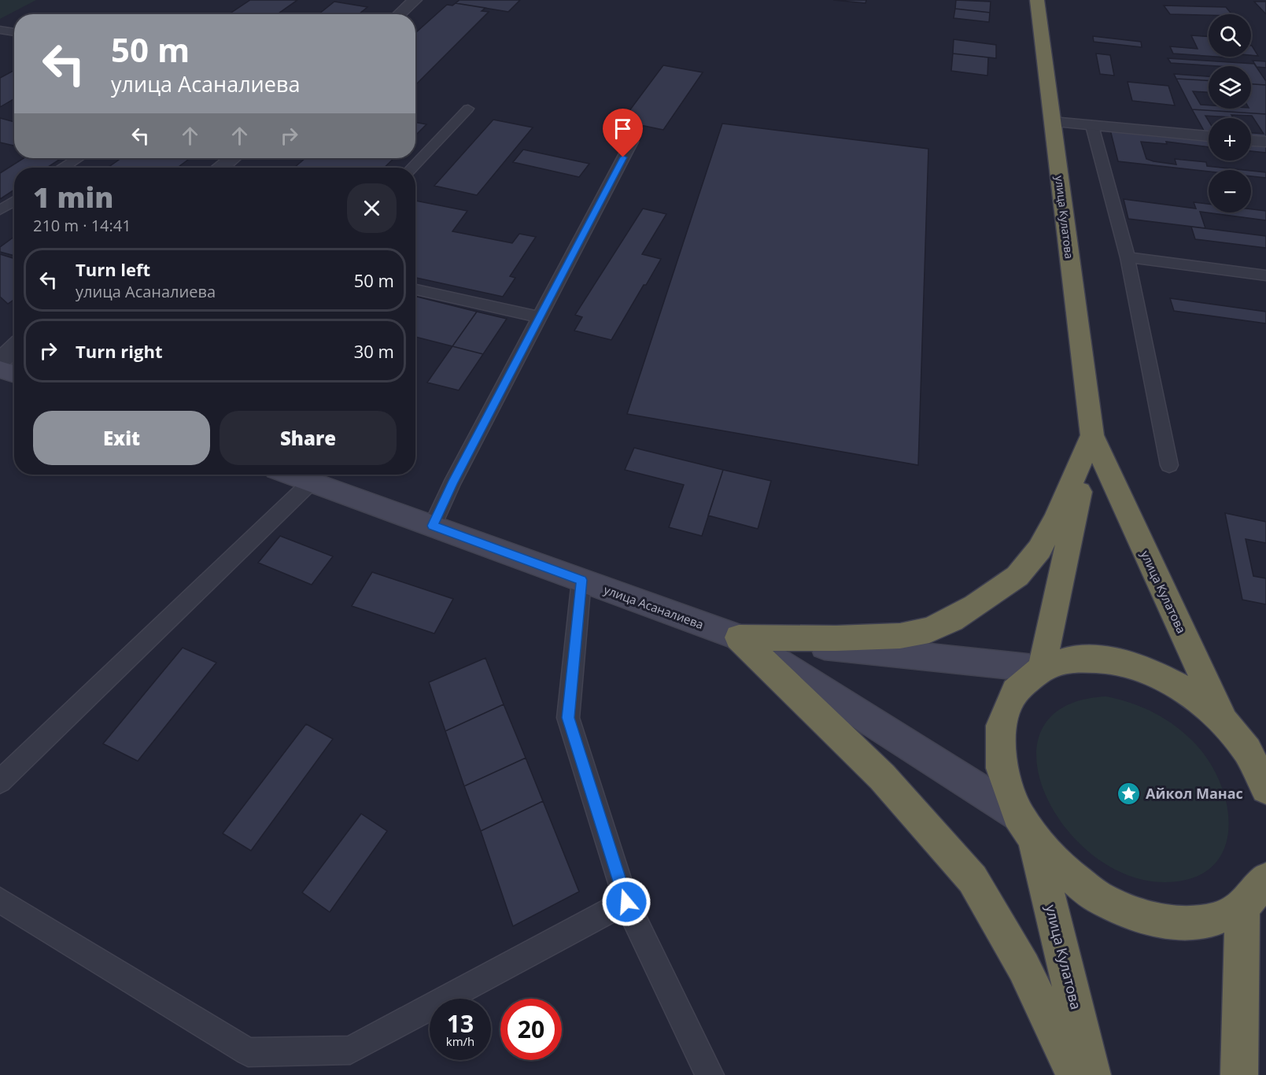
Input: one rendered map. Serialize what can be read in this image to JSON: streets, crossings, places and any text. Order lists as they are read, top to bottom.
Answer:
{
  "streets": {
    "highway": ["улица Кулатова"],
    "main road": ["улица Асаналиева"]
  },
  "crossings": [
    ["улица Кулатова", "улица Асаналиева"]
  ],
  "places": {
    "place": ["Айкол Манас"]
  },
  "page": {
    "map_buttons": ["+", "−"],
    "turn": ["50 m", "улица Асаналиева"],
    "heading": ["1 min", "210 m · 14:41"],
    "list": [
      {
        "name": "Turn left",
        "note": "улица Асаналиева",
        "value": "50 m"
      },
      {
        "name": "Turn right",
        "value": "30 m"
      }
    ],
    "buttons": ["Exit", "Share"],
    "speed": "13 km/h",
    "limit": "20"
  }
}
